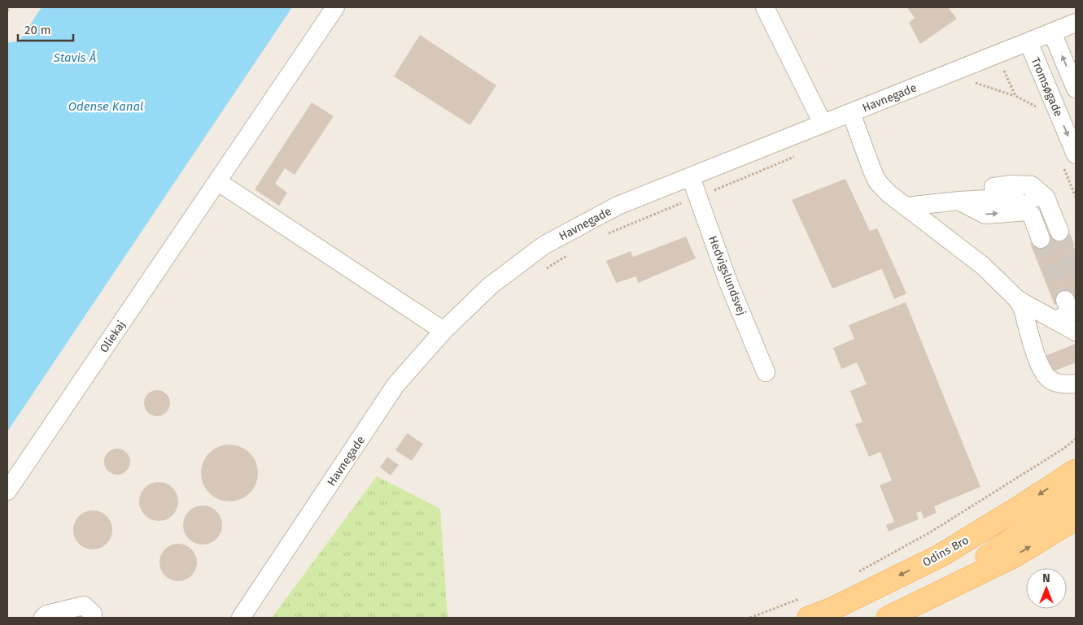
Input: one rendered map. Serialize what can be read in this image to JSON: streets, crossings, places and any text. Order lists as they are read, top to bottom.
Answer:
{
  "streets": {
    "main road": ["Odins Bro"],
    "street": [
      "Tromsøgade",
      "Havnegade",
      "Hedvigslundsvej",
      "Oliekaj"
    ]
  },
  "crossings": [
    ["Tromsøgade", "Havnegade"],
    ["Havnegade", "Hedvigslundsvej"]
  ],
  "water": ["Stavis Å", "Odense Kanal"],
  "scale_bar": "20 m",
  "north": "top"
}
